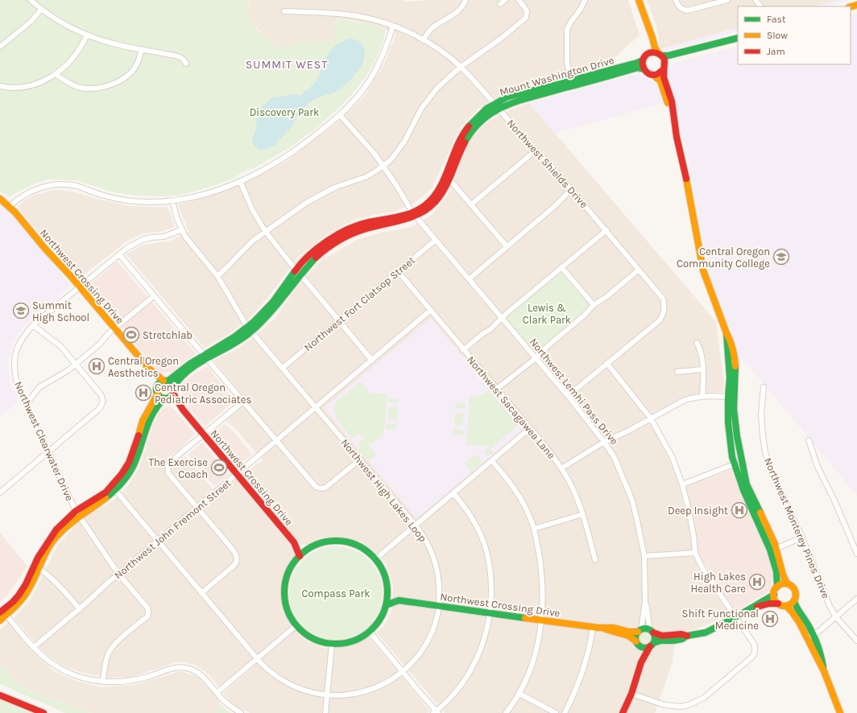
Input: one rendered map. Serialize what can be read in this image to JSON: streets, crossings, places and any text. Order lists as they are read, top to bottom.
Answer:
{
  "streets": {
    "main road": ["Mount Washington Drive", "Northwest Crossing Drive"],
    "street": [
      "Northwest Shields Drive",
      "Northwest Fort Clatsop Street",
      "Northwest Lemhi Pass Drive",
      "Northwest Sacagawea Lane",
      "Northwest Clearwater Drive",
      "Northwest High Lakes Loop",
      "Northwest Monterey Pines Drive",
      "Northwest John Fremont Street"
    ]
  },
  "crossings": [
    ["Mount Washington Drive", "Northwest Shields Drive"],
    ["Mount Washington Drive", "Northwest Crossing Drive"],
    ["Mount Washington Drive", "Northwest Lemhi Pass Drive"],
    ["Mount Washington Drive", "Northwest High Lakes Loop"],
    ["Northwest Shields Drive", "Northwest Lemhi Pass Drive"],
    ["Northwest Crossing Drive", "Northwest Lemhi Pass Drive"],
    ["Northwest Crossing Drive", "Northwest Clearwater Drive"],
    ["Northwest Crossing Drive", "Northwest High Lakes Loop"],
    ["Northwest Crossing Drive", "Northwest John Fremont Street"],
    ["Northwest Fort Clatsop Street", "Northwest Lemhi Pass Drive"],
    ["Northwest Fort Clatsop Street", "Northwest Sacagawea Lane"],
    ["Northwest Fort Clatsop Street", "Northwest High Lakes Loop"],
    ["Northwest Sacagawea Lane", "Northwest John Fremont Street"],
    ["Northwest Clearwater Drive", "Northwest High Lakes Loop"],
    ["Northwest Clearwater Drive", "Northwest John Fremont Street"],
    ["Northwest High Lakes Loop", "Northwest John Fremont Street"]
  ],
  "districts": ["SUMMIT WEST"],
  "parks": ["Discovery Park", "Lewis & Clark Park", "Compass Park"],
  "places": {
    "school or university": ["Central Oregon Community College", "Summit High School"],
    "sports": ["Stretchlab", "The Exercise Coach"],
    "hospital": [
      "Central Oregon Aesthetics",
      "Central Oregon Pediatric Associates",
      "Deep Insight",
      "High Lakes Health Care",
      "Shift Functional Medicine"
    ]
  },
  "legend": ["Fast", "Slow", "Jam"]
}
